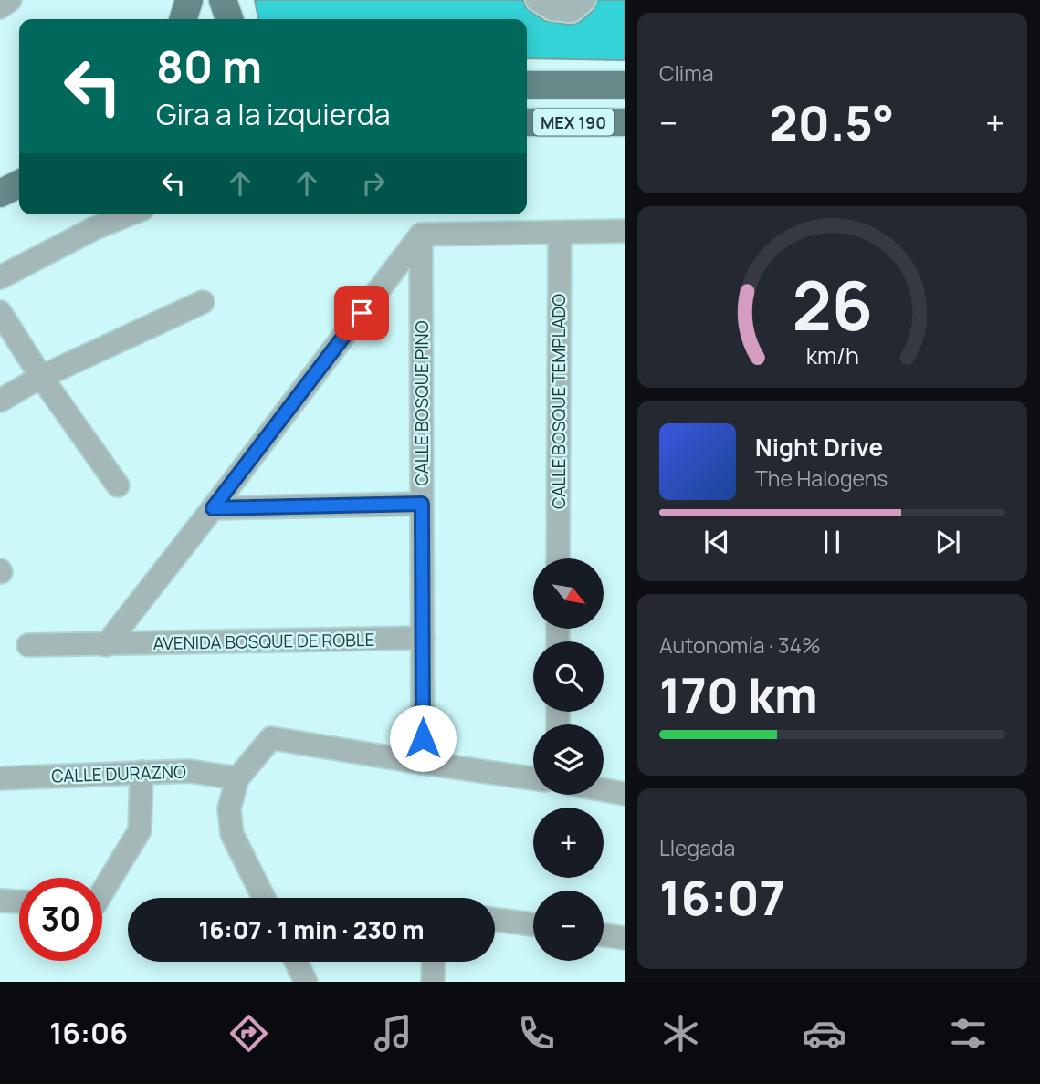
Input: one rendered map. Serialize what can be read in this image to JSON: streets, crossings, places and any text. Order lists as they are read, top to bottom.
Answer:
{
  "streets": {
    "main road": ["MEX 190"],
    "street": [
      "CALLE BOSQUE TEMPLADO",
      "CALLE BOSQUE PINO",
      "AVENIDA BOSQUE DE ROBLE",
      "CALLE DURAZNO"
    ]
  },
  "crossings": [
    ["CALLE BOSQUE PINO", "AVENIDA BOSQUE DE ROBLE"]
  ],
  "north": "bottom right",
  "page": {
    "tile": [
      "Clima",
      ["Autonomía · 34%", "170 km"],
      ["Llegada", "16:07"]
    ],
    "turn": ["80 m", "Gira a la izquierda"],
    "heat": ["−", "20.5°", "+"],
    "song": ["Night Drive", "The Halogens"],
    "map_buttons": ["+", "−"],
    "limit": "30",
    "trip": "16:07 · 1 min · 230 m",
    "tabs": "16:06",
    "gauge": ["26", "km/h"]
  }
}
